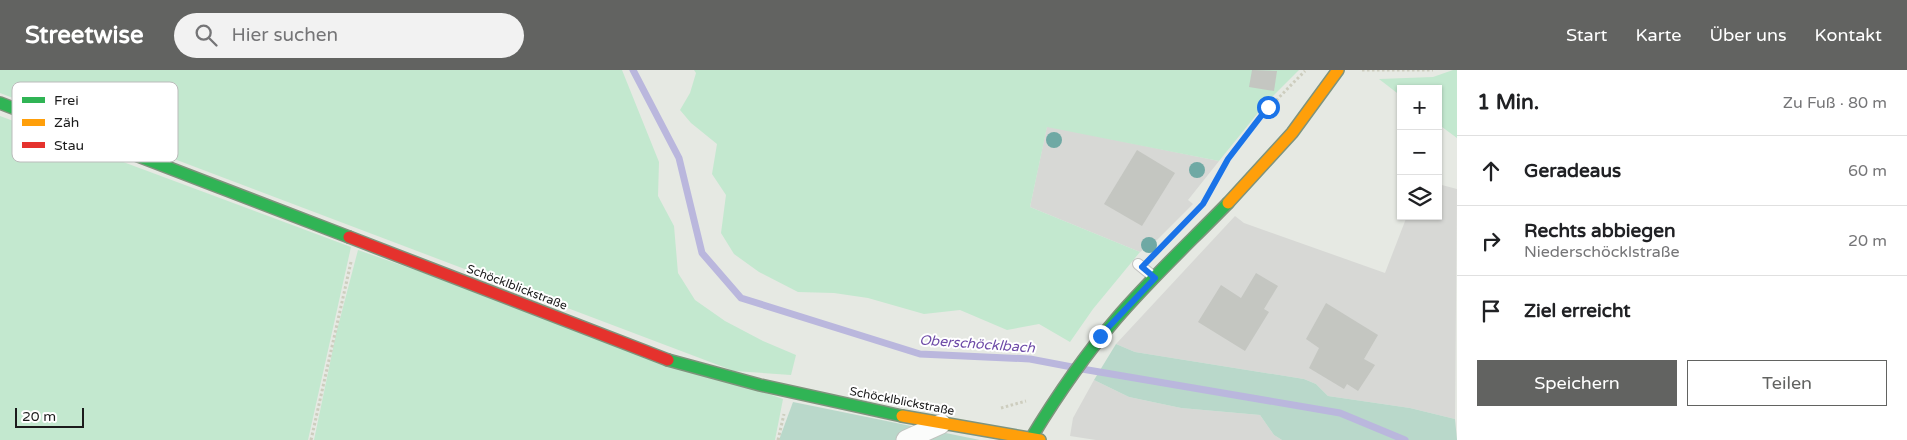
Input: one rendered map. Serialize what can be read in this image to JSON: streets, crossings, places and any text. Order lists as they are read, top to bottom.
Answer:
{
  "streets": {
    "street": ["Schöcklblickstraße"]
  },
  "water": ["Oberschöcklbach"],
  "legend": ["Frei", "Zäh", "Stau"],
  "scale_bar": "20 m",
  "page": {
    "header": "Streetwise",
    "search": "Hier suchen",
    "nav": [
      "Start",
      "Karte",
      "Über uns",
      "Kontakt"
    ],
    "heading": ["1 Min.", "Zu Fuß · 80 m"],
    "map_buttons": ["+", "−"],
    "list": [
      ["Geradeaus", "60 m"],
      ["Rechts abbiegen", "Niederschöcklstraße", "20 m"],
      "Ziel erreicht"
    ],
    "buttons": ["Speichern", "Teilen"],
    "scale": "20 m"
  }
}
